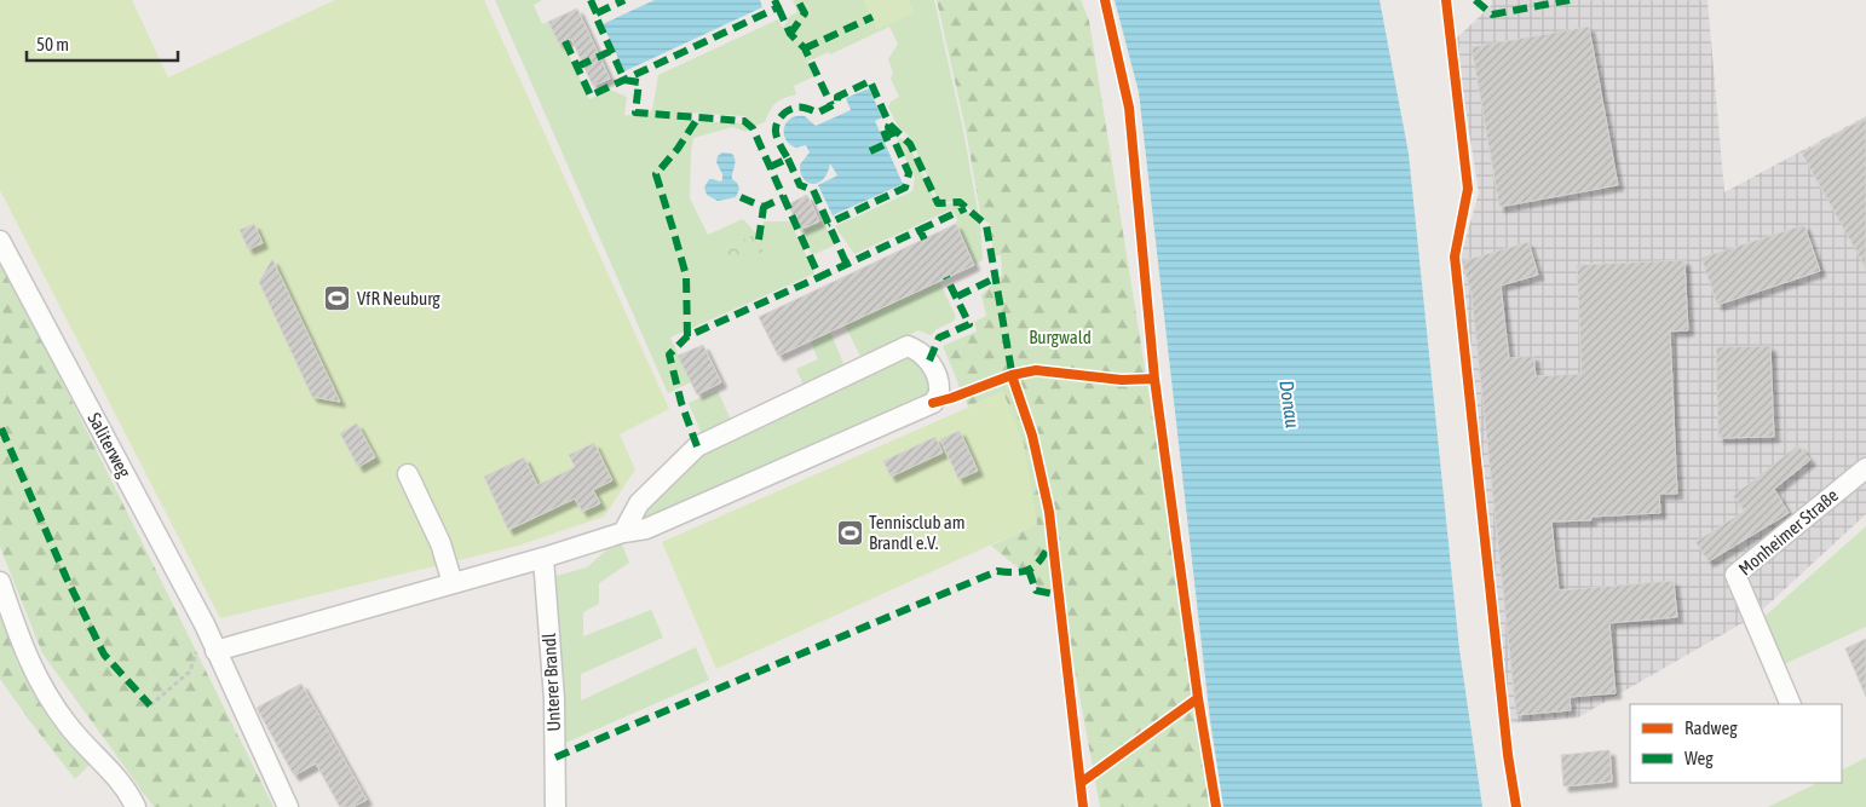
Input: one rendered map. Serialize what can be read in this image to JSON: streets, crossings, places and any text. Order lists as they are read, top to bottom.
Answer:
{
  "streets": {
    "street": ["Saliterweg", "Monheimer Straße", "Unterer Brandl"]
  },
  "water": ["Donau"],
  "parks": ["Burgwald"],
  "places": {
    "sports": ["VfR Neuburg", "Tennisclub am Brandl e.V."]
  },
  "legend": ["Radweg", "Weg"],
  "scale_bar": "50 m"
}
